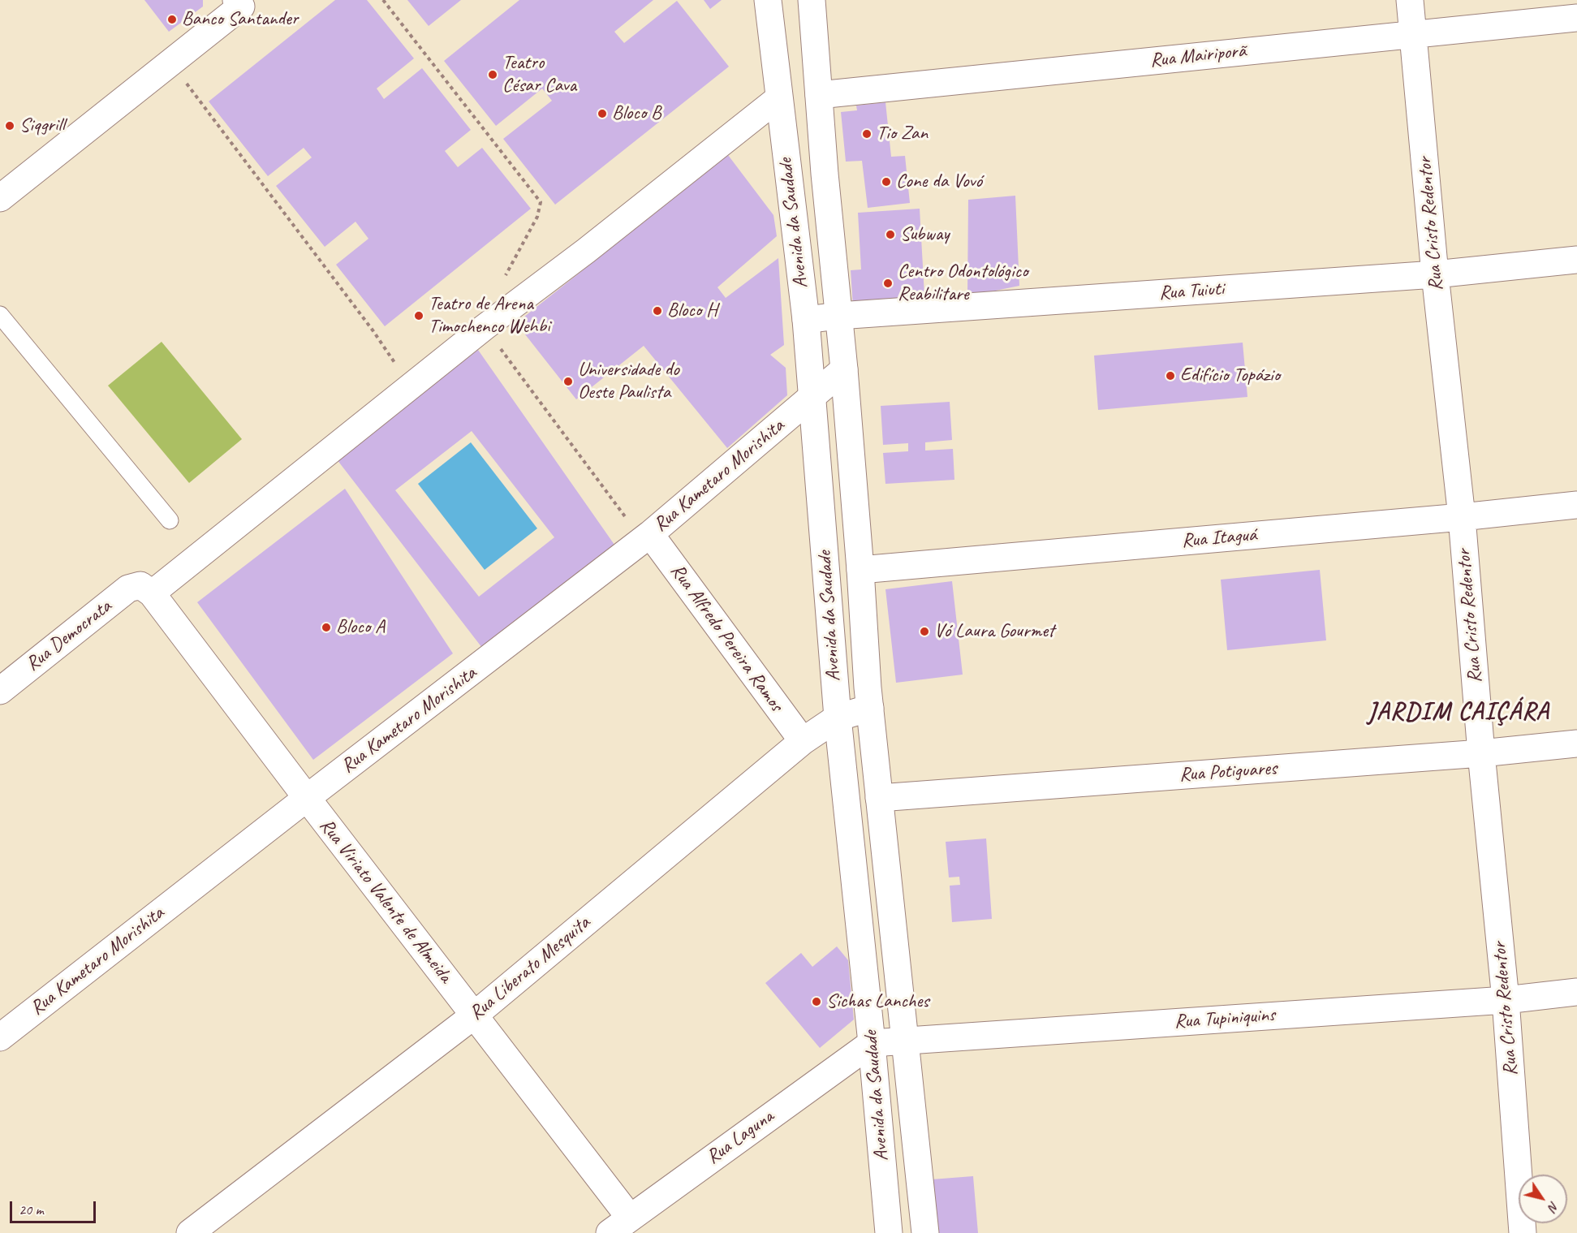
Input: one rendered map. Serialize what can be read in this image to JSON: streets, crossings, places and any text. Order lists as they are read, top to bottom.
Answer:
{
  "streets": {
    "street": [
      "Rua Mairiporã",
      "Avenida da Saudade",
      "Rua Cristo Redentor",
      "Rua Tuiuti",
      "Rua Kametaro Morishita",
      "Rua Itaguá",
      "Rua Democrata",
      "Rua Alfredo Pereira Ramos",
      "Rua Potiguares",
      "Rua Viriato Valente de Almeida",
      "Rua Liberato Mesquita",
      "Rua Tupiniquins",
      "Rua Laguna"
    ]
  },
  "crossings": [
    ["Rua Mairiporã", "Avenida da Saudade"],
    ["Rua Mairiporã", "Rua Cristo Redentor"],
    ["Avenida da Saudade", "Rua Tuiuti"],
    ["Avenida da Saudade", "Rua Kametaro Morishita"],
    ["Avenida da Saudade", "Rua Itaguá"],
    ["Avenida da Saudade", "Rua Potiguares"],
    ["Avenida da Saudade", "Rua Liberato Mesquita"],
    ["Avenida da Saudade", "Rua Tupiniquins"],
    ["Avenida da Saudade", "Rua Laguna"],
    ["Rua Cristo Redentor", "Rua Tuiuti"],
    ["Rua Cristo Redentor", "Rua Itaguá"],
    ["Rua Cristo Redentor", "Rua Potiguares"],
    ["Rua Cristo Redentor", "Rua Tupiniquins"],
    ["Rua Kametaro Morishita", "Rua Alfredo Pereira Ramos"],
    ["Rua Kametaro Morishita", "Rua Viriato Valente de Almeida"],
    ["Rua Democrata", "Rua Viriato Valente de Almeida"],
    ["Rua Alfredo Pereira Ramos", "Rua Liberato Mesquita"],
    ["Rua Viriato Valente de Almeida", "Rua Liberato Mesquita"],
    ["Rua Viriato Valente de Almeida", "Rua Laguna"],
    ["Rua Tupiniquins", "Rua Laguna"]
  ],
  "districts": ["JARDIM CAIÇÁRA"],
  "places": [
    "Banco Santander",
    "Teatro César Cava",
    "Bloco B",
    "Siqgrill",
    "Tio Zan",
    "Cone da Vovó",
    "Subway",
    "Centro Odontológico Reabilitare",
    "Bloco H",
    "Teatro de Arena Timochenco Wehbi",
    "Edifício Topázio",
    "Universidade do Oeste Paulista",
    "Bloco A",
    "Vó Laura Gourmet",
    "Sichas Lanches"
  ],
  "scale_bar": "20 m",
  "north": "bottom right"
}
